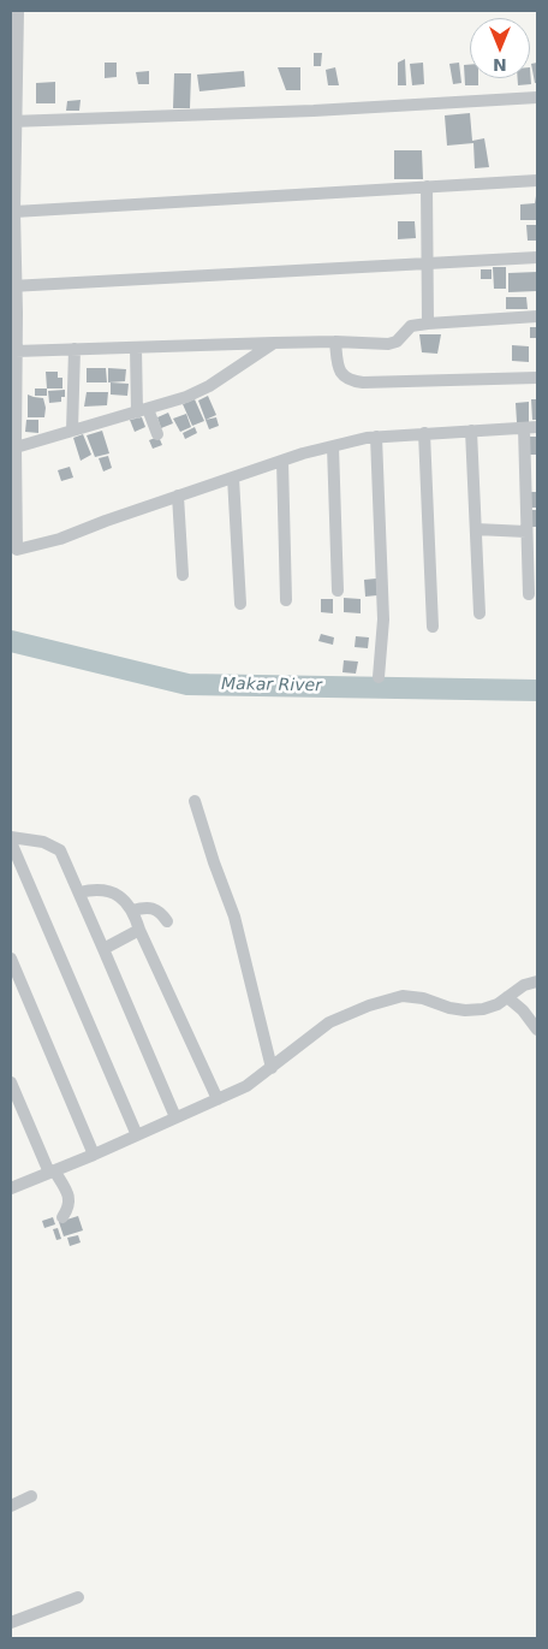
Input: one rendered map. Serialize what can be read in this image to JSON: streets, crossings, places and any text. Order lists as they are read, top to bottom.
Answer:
{
  "water": ["Makar River"],
  "north": "bottom"
}
